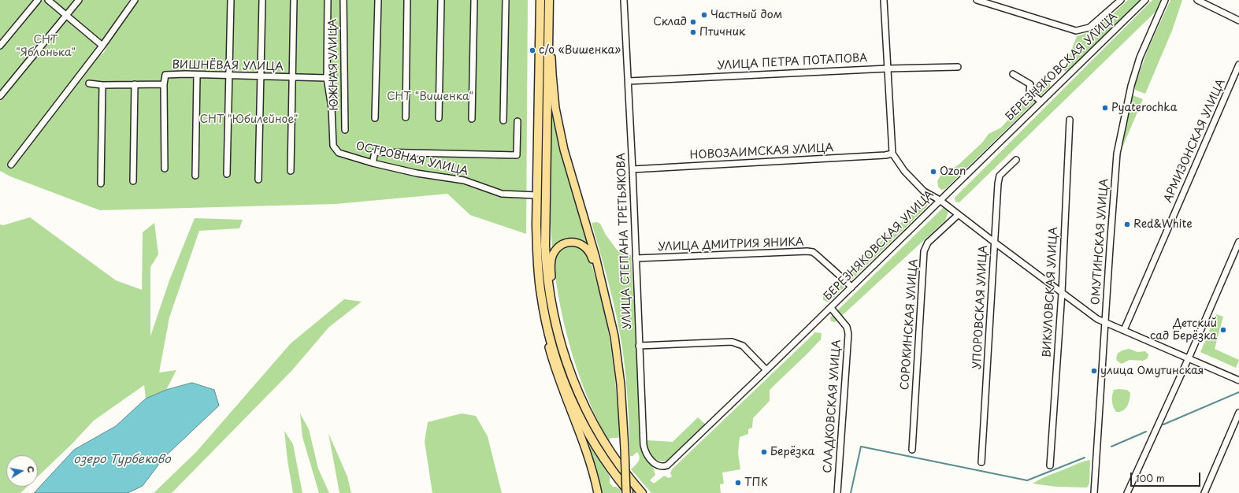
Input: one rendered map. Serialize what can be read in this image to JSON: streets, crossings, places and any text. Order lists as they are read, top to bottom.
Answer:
{
  "streets": {
    "street": [
      "УЛИЦА ПЕТРА ПОТАПОВА",
      "ЮЖНАЯ УЛИЦА",
      "ВИШНЁВАЯ УЛИЦА",
      "БЕРЕЗНЯКОВСКАЯ УЛИЦА",
      "АРМИЗОНСКАЯ УЛИЦА",
      "НОВОЗАИМСКАЯ УЛИЦА",
      "ОСТРОВНАЯ УЛИЦА",
      "УЛИЦА СТЕПАНА ТРЕТЬЯКОВА",
      "ОМУТИНСКАЯ УЛИЦА",
      "УЛИЦА ДМИТРИЯ ЯНИКА",
      "ВИКУЛОВСКАЯ УЛИЦА",
      "УПОРОВСКАЯ УЛИЦА",
      "СОРОКИНСКАЯ УЛИЦА",
      "СЛАДКОВСКАЯ УЛИЦА"
    ]
  },
  "crossings": [
    ["УЛИЦА ПЕТРА ПОТАПОВА", "УЛИЦА СТЕПАНА ТРЕТЬЯКОВА"],
    ["ВИШНЁВАЯ УЛИЦА", "ОСТРОВНАЯ УЛИЦА"],
    ["БЕРЕЗНЯКОВСКАЯ УЛИЦА", "УЛИЦА СТЕПАНА ТРЕТЬЯКОВА"],
    ["БЕРЕЗНЯКОВСКАЯ УЛИЦА", "УЛИЦА ДМИТРИЯ ЯНИКА"],
    ["БЕРЕЗНЯКОВСКАЯ УЛИЦА", "СЛАДКОВСКАЯ УЛИЦА"],
    ["НОВОЗАИМСКАЯ УЛИЦА", "УЛИЦА СТЕПАНА ТРЕТЬЯКОВА"],
    ["УЛИЦА СТЕПАНА ТРЕТЬЯКОВА", "УЛИЦА ДМИТРИЯ ЯНИКА"]
  ],
  "water": ["озеро Турбеково"],
  "parks": ["СНТ \"Яблонька\"", "СНТ \"Вишенка\"", "СНТ \"Юбилейное\""],
  "places": [
    "Частный дом",
    "Склад",
    "Птичник",
    "с/о «Вишенка»",
    "Pyaterochka",
    "Ozon",
    "Red&White",
    "Детский сад Берёзка",
    "улица Омутинская",
    "Берёзка",
    "ТПК"
  ],
  "scale_bar": "100 m",
  "north": "right"
}
